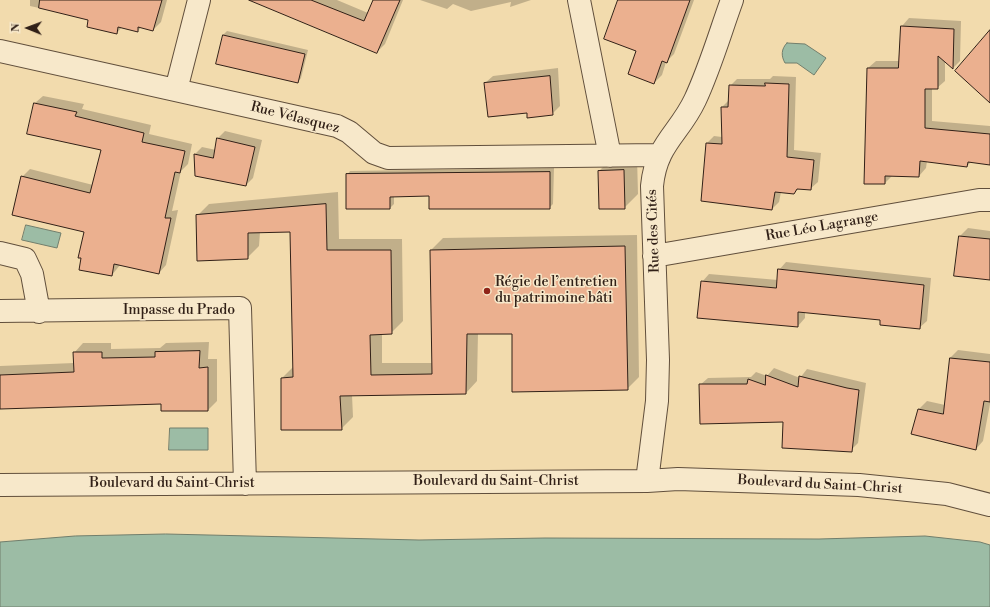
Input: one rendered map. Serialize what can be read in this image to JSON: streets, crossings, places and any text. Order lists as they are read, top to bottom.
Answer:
{
  "streets": {
    "street": [
      "Rue Vélasquez",
      "Rue Léo Lagrange",
      "Rue des Cités",
      "Impasse du Prado",
      "Boulevard du Saint-Christ"
    ]
  },
  "crossings": [
    ["Rue Vélasquez", "Rue des Cités"],
    ["Rue Léo Lagrange", "Rue des Cités"],
    ["Rue des Cités", "Boulevard du Saint-Christ"],
    ["Impasse du Prado", "Boulevard du Saint-Christ"]
  ],
  "places": ["Régie de l’entretien du patrimoine bâti"],
  "north": "left"
}
